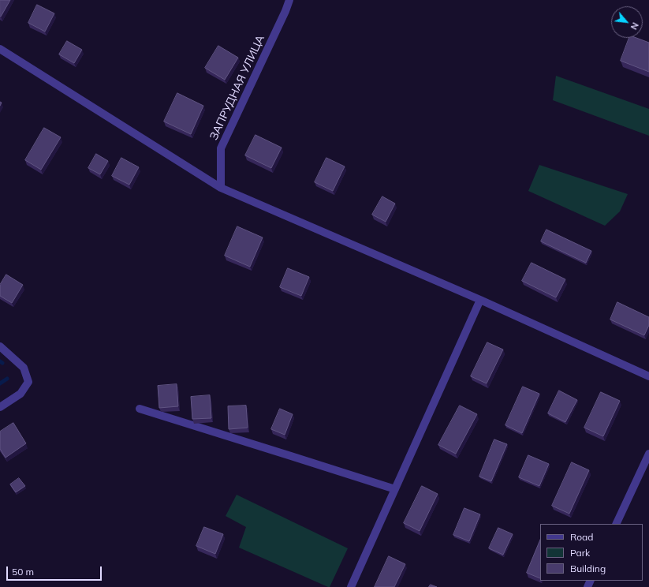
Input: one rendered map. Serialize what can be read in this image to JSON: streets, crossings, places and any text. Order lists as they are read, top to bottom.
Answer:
{
  "streets": {
    "street": ["ЗАПРУДНАЯ УЛИЦА"]
  },
  "legend": ["Road", "Park", "Building"],
  "scale_bar": "50 m",
  "north": "bottom right"
}
